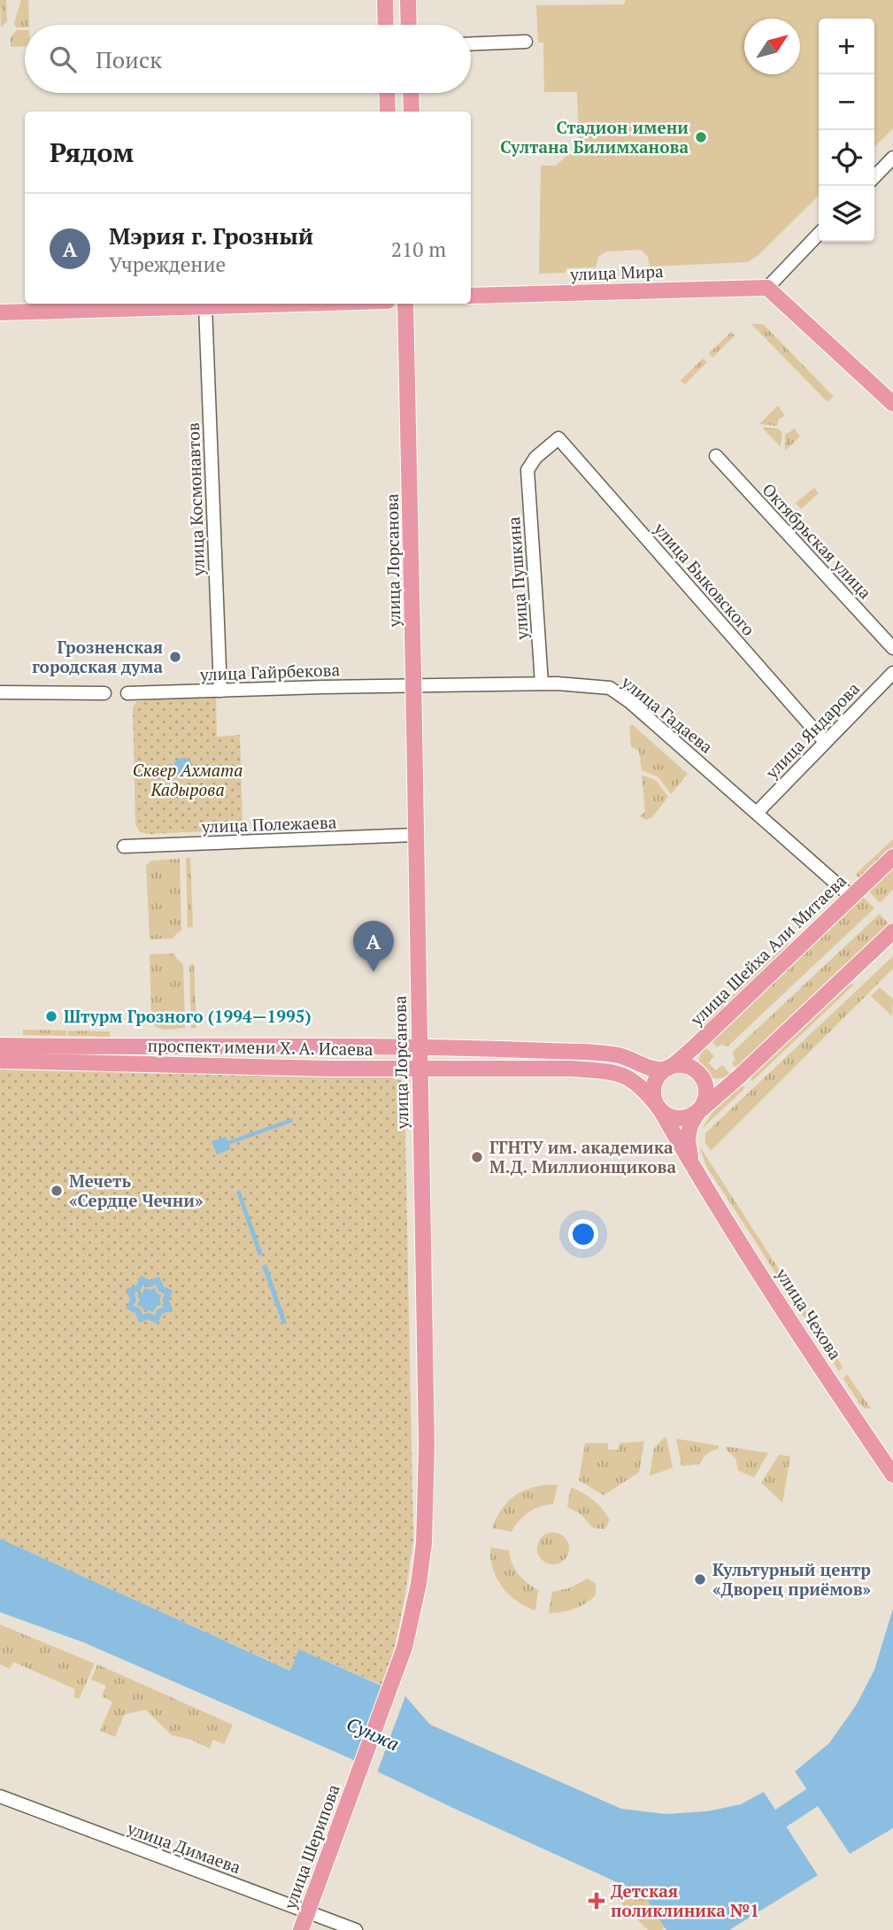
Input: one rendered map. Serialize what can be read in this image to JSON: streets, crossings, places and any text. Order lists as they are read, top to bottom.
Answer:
{
  "streets": {
    "main road": [
      "улица Мира",
      "улица Лорсанова",
      "улица Шейха Али Митаева",
      "проспект имени Х. А. Исаева",
      "улица Чехова",
      "улица Шерипова"
    ],
    "street": [
      "улица Космонавтов",
      "Октябрьская улица",
      "улица Пушкина",
      "улица Быковского",
      "улица Гайрбекова",
      "улица Гадаева",
      "улица Яндарова",
      "улица Полежаева",
      "улица Димаева"
    ]
  },
  "crossings": [
    ["улица Космонавтов", "улица Гайрбекова"],
    ["улица Лорсанова", "улица Гайрбекова"],
    ["улица Лорсанова", "улица Гадаева"],
    ["улица Лорсанова", "улица Полежаева"],
    ["улица Лорсанова", "проспект имени Х. А. Исаева"],
    ["улица Лорсанова", "улица Шерипова"],
    ["улица Пушкина", "улица Быковского"],
    ["улица Пушкина", "улица Гадаева"],
    ["улица Быковского", "улица Яндарова"],
    ["улица Гайрбекова", "улица Гадаева"],
    ["улица Гадаева", "улица Яндарова"],
    ["улица Гадаева", "улица Шейха Али Митаева"],
    ["улица Шейха Али Митаева", "проспект имени Х. А. Исаева"],
    ["проспект имени Х. А. Исаева", "улица Чехова"],
    ["улица Шерипова", "улица Димаева"]
  ],
  "water": ["Сунжа"],
  "parks": ["Сквер Ахмата Кадырова"],
  "places": {
    "other": [
      "Стадион имени Султана Билимханова",
      "Грозненская городская дума",
      "Штурм Грозного (1994—1995)",
      "ГГНТУ им. академика М.Д. Миллионщикова",
      "Мечеть «Сердце Чечни»",
      "Культурный центр «Дворец приёмов»"
    ],
    "health": ["Детская поликлиника №1"]
  },
  "north": "top right",
  "page": {
    "map_buttons": ["+", "−"],
    "search": "Поиск",
    "heading": "Рядом",
    "list": [
      {
        "mark": "A",
        "name": "Мэрия г. Грозный",
        "note": "Учреждение",
        "value": "210 m"
      }
    ],
    "pins": "A"
  }
}
